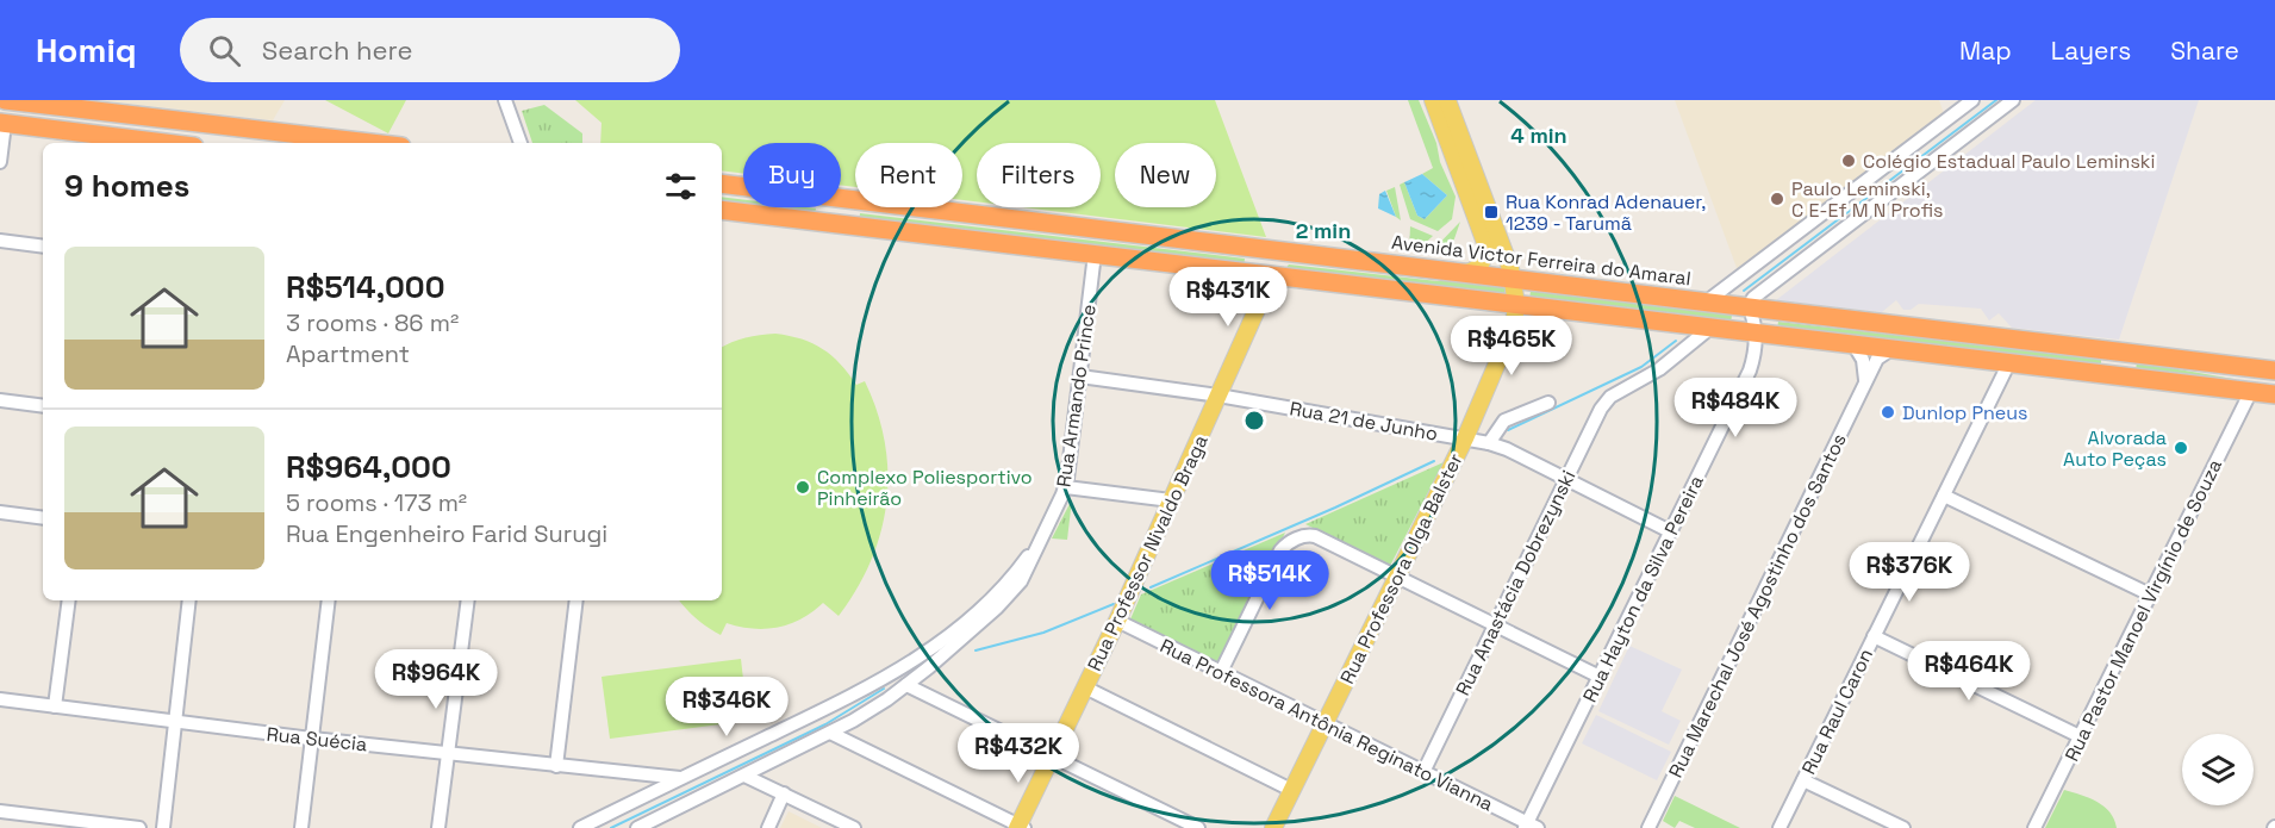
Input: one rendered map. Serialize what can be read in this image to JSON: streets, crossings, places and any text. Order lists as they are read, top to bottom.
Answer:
{
  "streets": {
    "highway": ["Avenida Victor Ferreira do Amaral"],
    "main road": ["Rua Professor Nivaldo Braga", "Rua Professora Olga Balster"],
    "street": [
      "Rua Armando Prince",
      "Rua 21 de Junho",
      "Rua Anastácia Dobrezynski",
      "Rua Hayton da Silva Pereira",
      "Rua Marechal José Agostinho dos Santos",
      "Rua Pastor Manoel Virgínio de Souza",
      "Rua Raul Caron",
      "Rua Professora Antônia Reginato Vianna",
      "Rua Suécia"
    ]
  },
  "crossings": [
    ["Avenida Victor Ferreira do Amaral", "Rua Hayton da Silva Pereira"],
    ["Rua Armando Prince", "Rua 21 de Junho"],
    ["Rua Armando Prince", "Rua Suécia"],
    ["Rua 21 de Junho", "Rua Professor Nivaldo Braga"],
    ["Rua 21 de Junho", "Rua Professora Olga Balster"],
    ["Rua 21 de Junho", "Rua Anastácia Dobrezynski"],
    ["Rua 21 de Junho", "Rua Hayton da Silva Pereira"],
    ["Rua Professor Nivaldo Braga", "Rua Professora Antônia Reginato Vianna"],
    ["Rua Professora Olga Balster", "Rua Professora Antônia Reginato Vianna"],
    ["Rua Anastácia Dobrezynski", "Rua Professora Antônia Reginato Vianna"],
    ["Rua Hayton da Silva Pereira", "Rua Professora Antônia Reginato Vianna"]
  ],
  "places": {
    "other": [
      "Colégio Estadual Paulo Leminski",
      "Paulo Leminski, C E-Ef M N Profis",
      "Dunlop Pneus",
      "Alvorada Auto Peças",
      "Complexo Poliesportivo Pinheirão"
    ],
    "transit": ["Rua Konrad Adenauer, 1239 - Tarumã"]
  },
  "page": {
    "header": "Homiq",
    "search": "Search here",
    "nav": ["Map", "Layers", "Share"],
    "chip": [
      "Buy",
      "Rent",
      "Filters",
      "New"
    ],
    "heading": "9 homes",
    "list": [
      {
        "name": "R$514,000",
        "note": "3 rooms · 86 m² · Apartment"
      },
      {
        "name": "R$964,000",
        "note": "5 rooms · 173 m² · Rua Engenheiro Farid Surugi"
      }
    ],
    "price": [
      "R$431K",
      "R$465K",
      "R$484K",
      "R$376K",
      "R$514K",
      "R$464K",
      "R$964K",
      "R$346K",
      "R$432K"
    ]
  },
  "rings": ["4 min", "2 min"]
}
